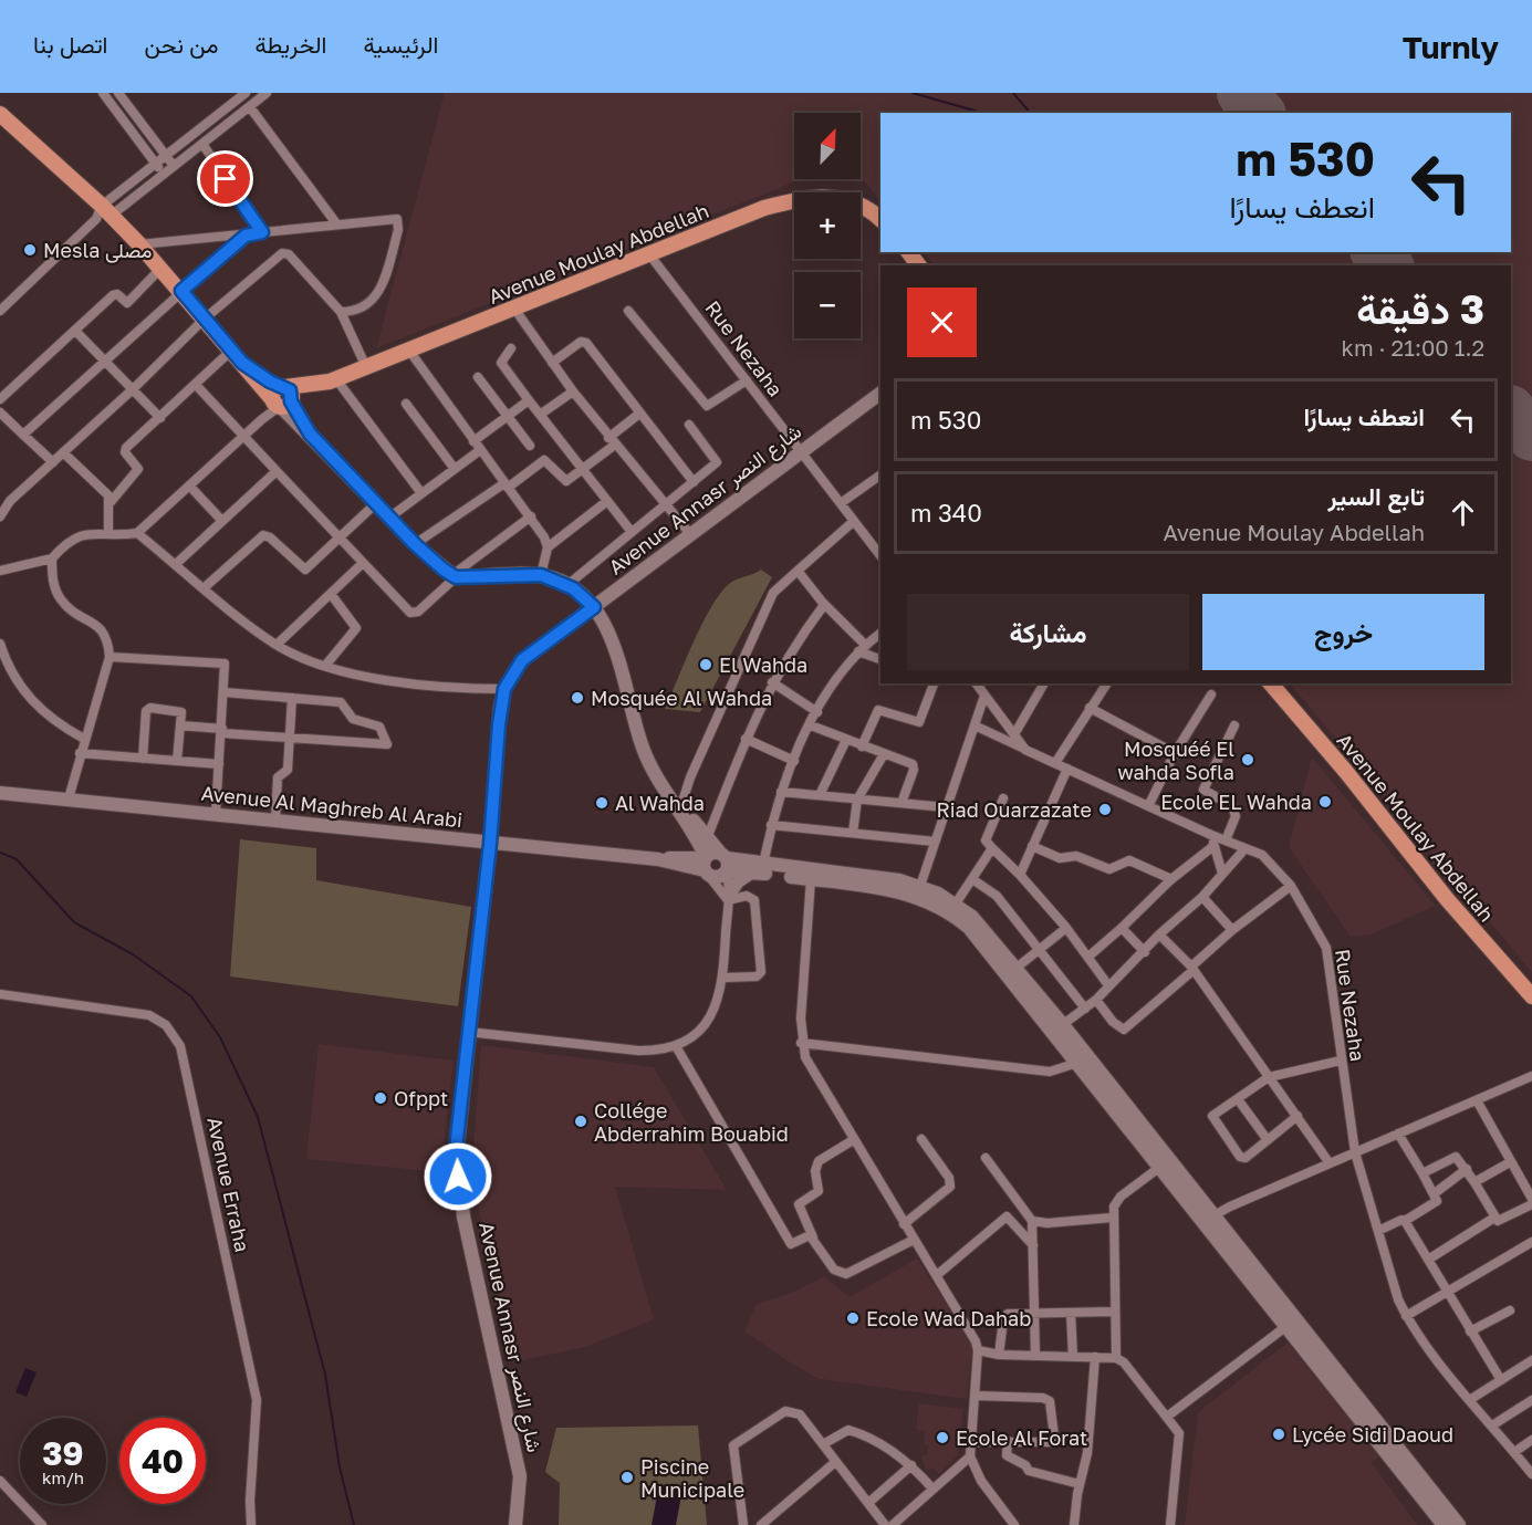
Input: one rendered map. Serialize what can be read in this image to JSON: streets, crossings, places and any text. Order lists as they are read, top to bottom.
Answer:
{
  "streets": {
    "main road": ["Avenue Moulay Abdellah", "Avenue Annasr شارع النصر", "Avenue Al Maghreb Al Arabi"],
    "street": ["Rue Nezaha", "Avenue Erraha"]
  },
  "crossings": [
    ["Avenue Moulay Abdellah", "Rue Nezaha"],
    ["Rue Nezaha", "Avenue Annasr شارع النصر"],
    ["Avenue Annasr شارع النصر", "Avenue Al Maghreb Al Arabi"]
  ],
  "places": [
    "Mesla مصلى",
    "El Wahda",
    "Mosquée Al Wahda",
    "Mosquéé El wahda Sofla",
    "Ecole EL Wahda",
    "Al Wahda",
    "Riad Ouarzazate",
    "Ofppt",
    "Collége Abderrahim Bouabid",
    "Ecole Wad Dahab",
    "Lycée Sidi Daoud",
    "Ecole Al Forat",
    "Piscine Municipale"
  ],
  "north": "top right",
  "page": {
    "header": "Turnly",
    "nav": [
      "الرئيسية",
      "الخريطة",
      "من نحن",
      "اتصل بنا"
    ],
    "map_buttons": ["+", "−"],
    "turn": ["530 m", "انعطف يسارًا"],
    "heading": ["3 دقيقة", "1.2 km · 21:00"],
    "list": [
      {
        "name": "انعطف يسارًا",
        "value": "530 m"
      },
      {
        "name": "تابع السير",
        "note": "Avenue Moulay Abdellah",
        "value": "340 m"
      }
    ],
    "buttons": ["خروج", "مشاركة"],
    "speed": "39 km/h",
    "limit": "40"
  }
}
